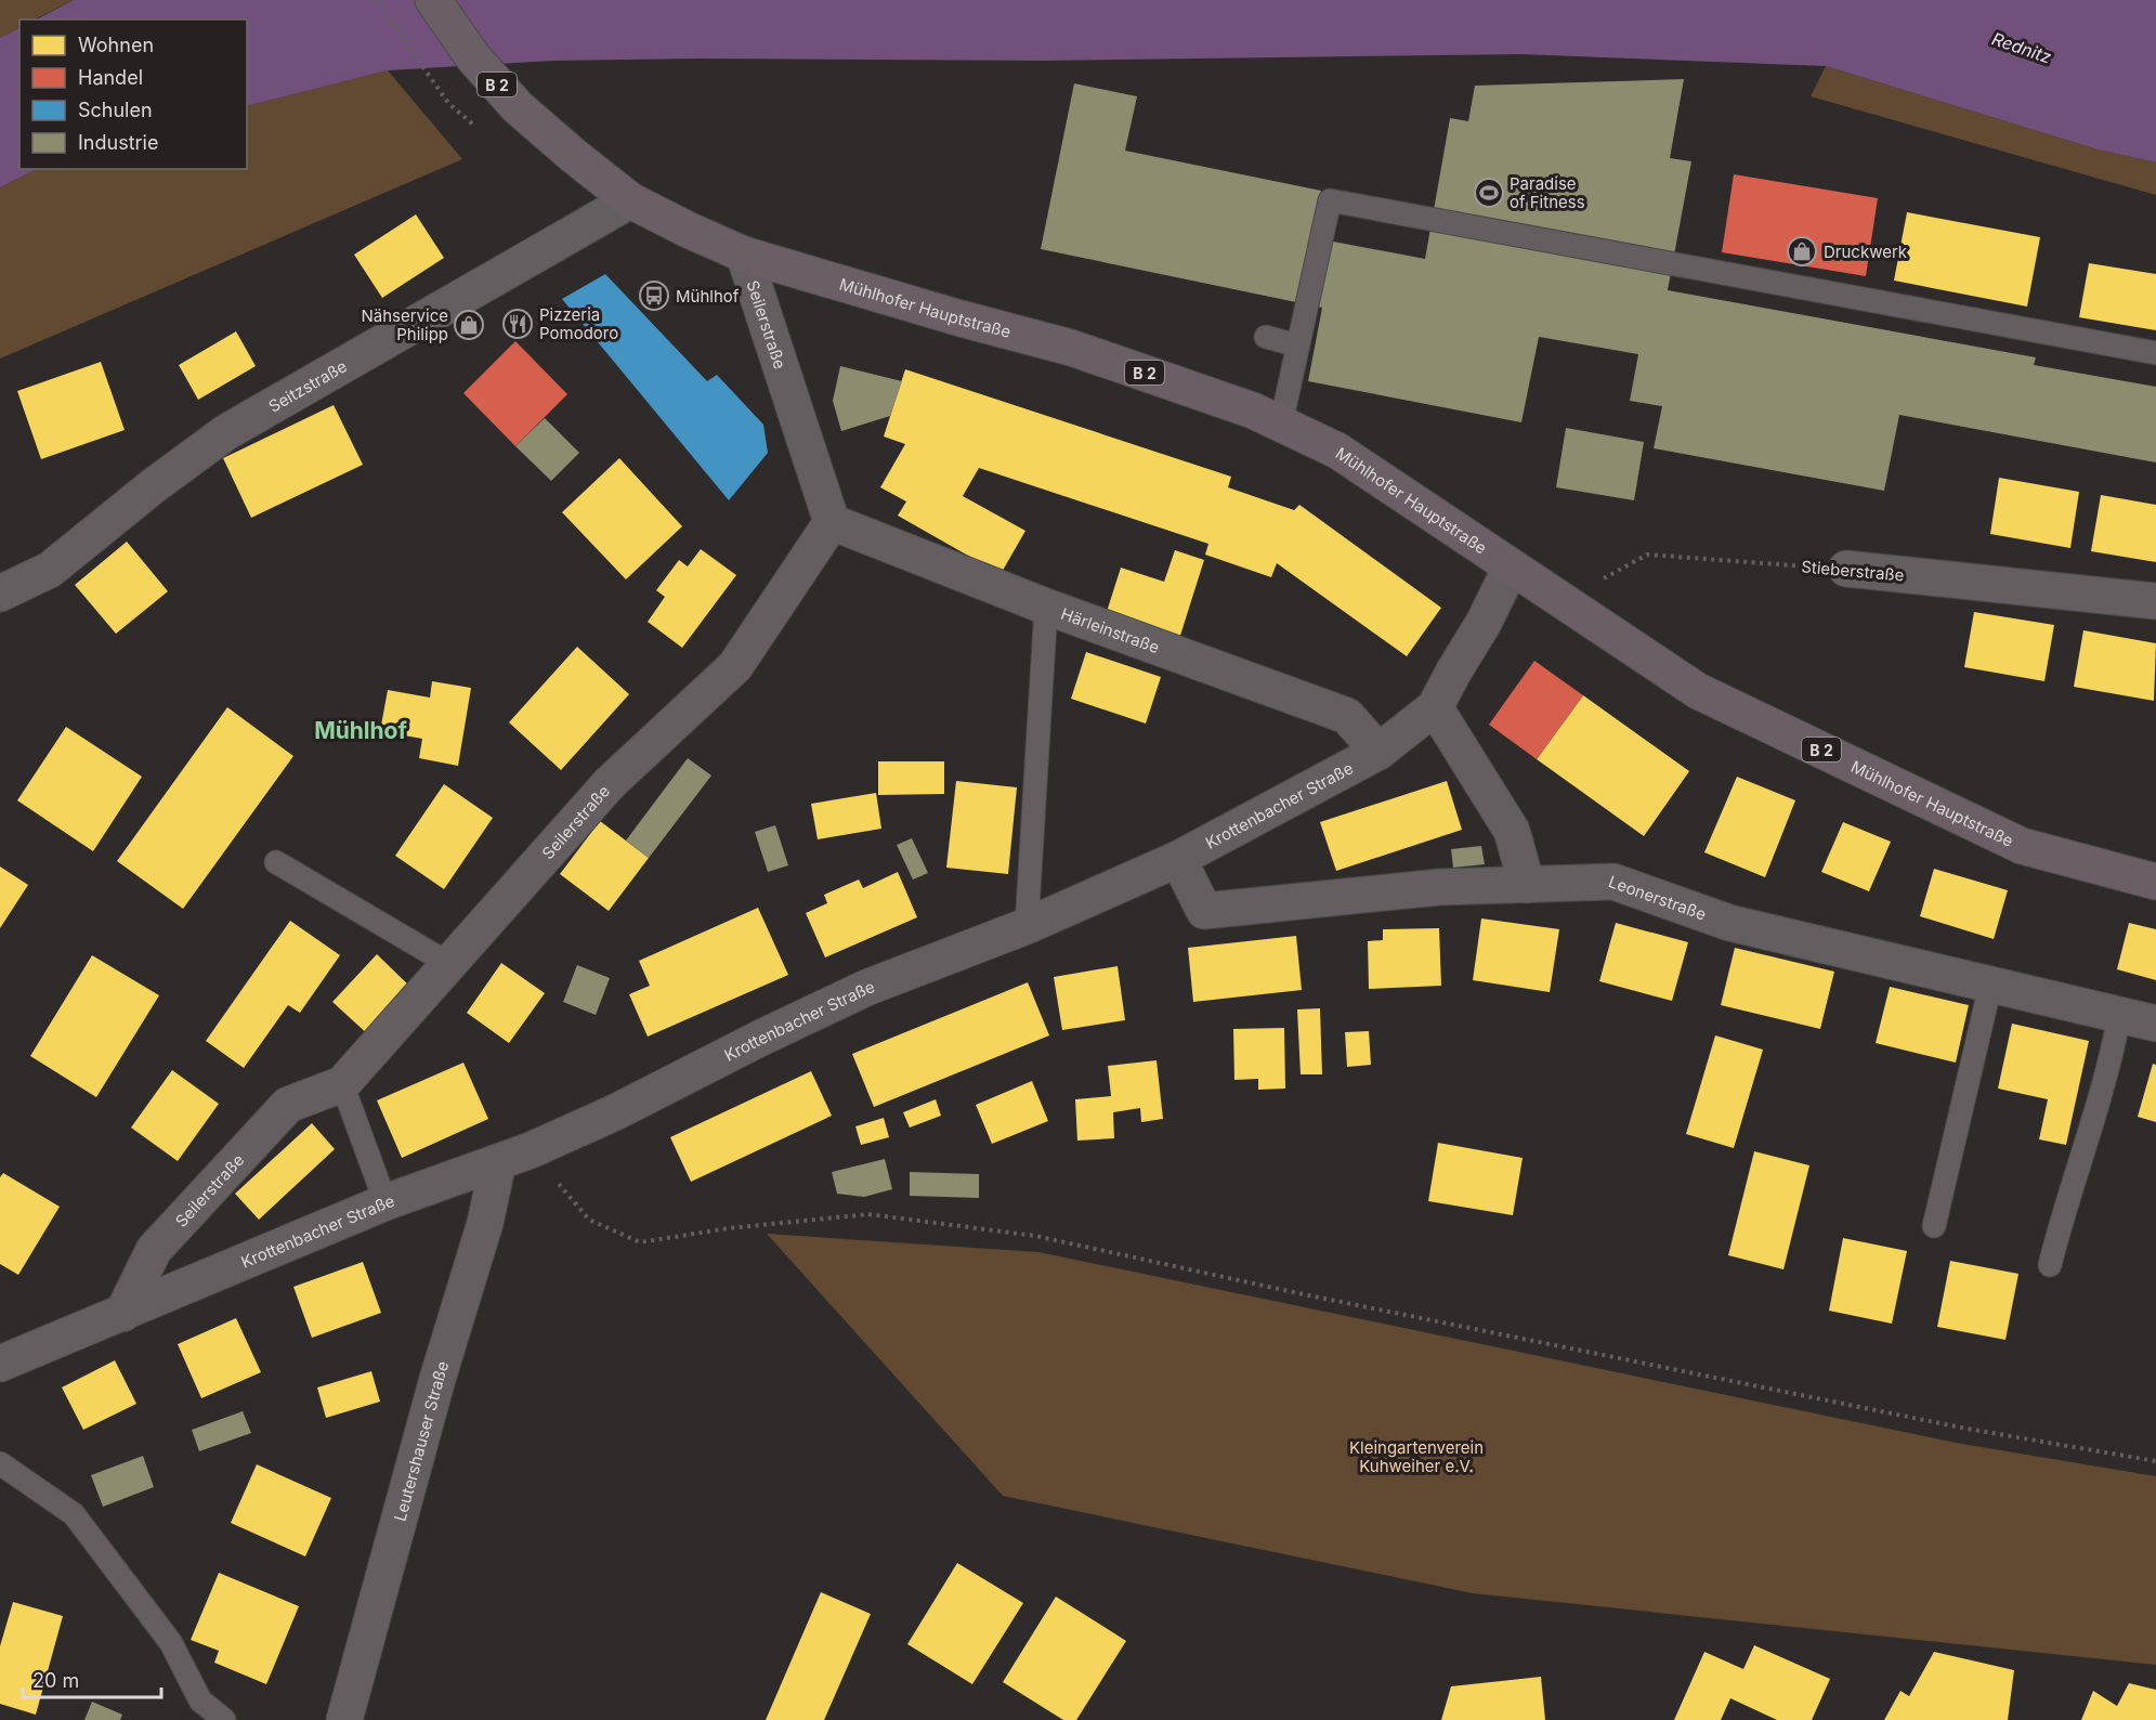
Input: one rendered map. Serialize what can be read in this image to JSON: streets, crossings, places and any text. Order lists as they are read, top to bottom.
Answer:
{
  "streets": {
    "main road": ["B 2", "Mühlhofer Hauptstraße"],
    "street": [
      "Seilerstraße",
      "Seitzstraße",
      "Stieberstraße",
      "Härleinstraße",
      "Krottenbacher Straße",
      "Leonerstraße",
      "Leutershauser Straße"
    ]
  },
  "crossings": [
    ["B 2", "Mühlhofer Hauptstraße"],
    ["B 2", "Seitzstraße"],
    ["Mühlhofer Hauptstraße", "Seilerstraße"],
    ["Mühlhofer Hauptstraße", "Seitzstraße"],
    ["Mühlhofer Hauptstraße", "Stieberstraße"],
    ["Mühlhofer Hauptstraße", "Krottenbacher Straße"],
    ["Seilerstraße", "Härleinstraße"],
    ["Seilerstraße", "Krottenbacher Straße"],
    ["Härleinstraße", "Krottenbacher Straße"],
    ["Krottenbacher Straße", "Leonerstraße"],
    ["Krottenbacher Straße", "Leutershauser Straße"]
  ],
  "districts": ["Mühlhof"],
  "water": ["Rednitz"],
  "parks": ["Kleingartenverein Kuhweiher e.V."],
  "places": {
    "sports": ["Paradise of Fitness"],
    "shop": ["Druckwerk", "Nähservice Philipp"],
    "bus stop": ["Mühlhof"],
    "restaurant": ["Pizzeria Pomodoro"]
  },
  "legend": [
    "Wohnen",
    "Handel",
    "Schulen",
    "Industrie"
  ],
  "scale_bar": "20 m"
}
